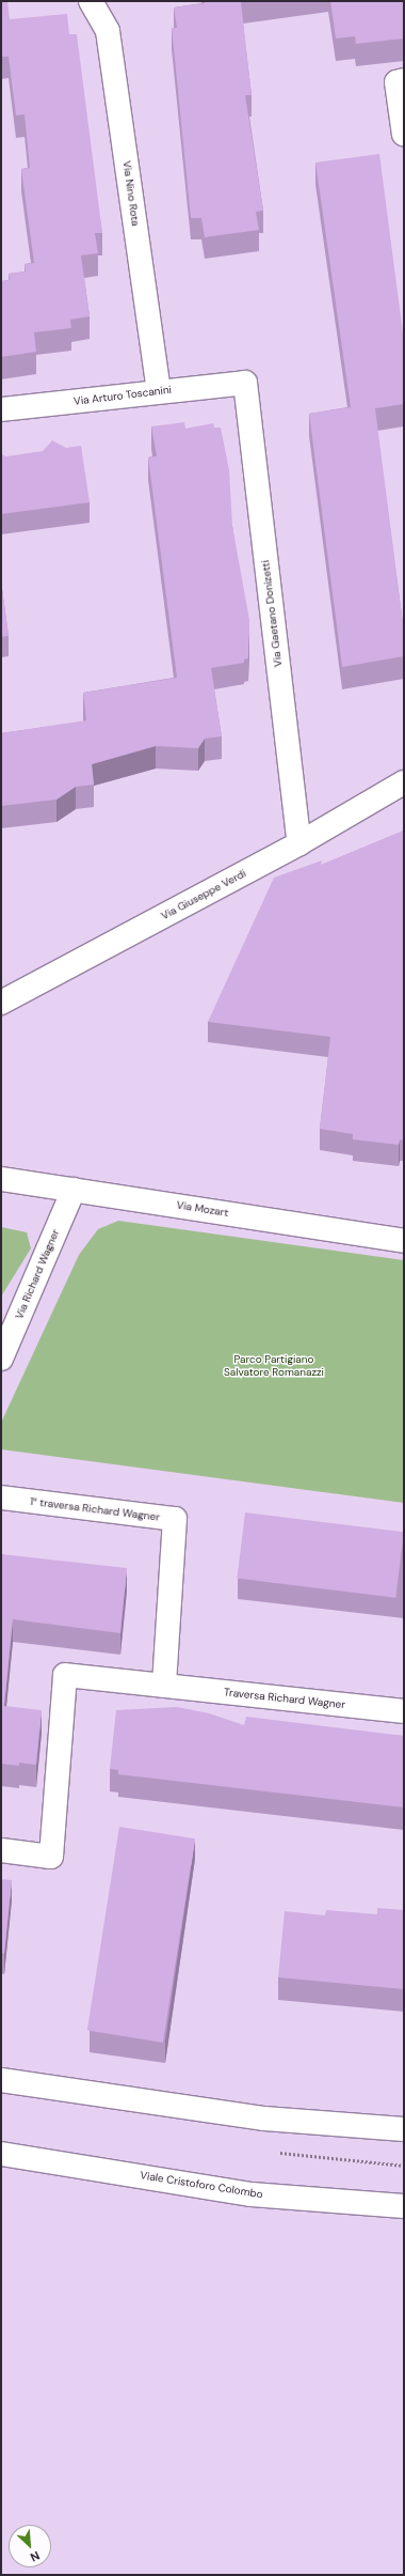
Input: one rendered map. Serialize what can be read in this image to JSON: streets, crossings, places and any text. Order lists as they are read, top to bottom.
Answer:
{
  "streets": {
    "street": [
      "Via Nino Rota",
      "Via Arturo Toscanini",
      "Via Gaetano Donizetti",
      "Via Giuseppe Verdi",
      "Via Mozart",
      "Via Richard Wagner",
      "1° traversa Richard Wagner",
      "Traversa Richard Wagner",
      "Viale Cristoforo Colombo"
    ]
  },
  "crossings": [
    ["Via Nino Rota", "Via Arturo Toscanini"],
    ["Via Arturo Toscanini", "Via Gaetano Donizetti"],
    ["Via Gaetano Donizetti", "Via Giuseppe Verdi"],
    ["Via Mozart", "Via Richard Wagner"],
    ["1° traversa Richard Wagner", "Traversa Richard Wagner"]
  ],
  "parks": ["Parco Partigiano Salvatore Romanazzi"],
  "north": "bottom right"
}
